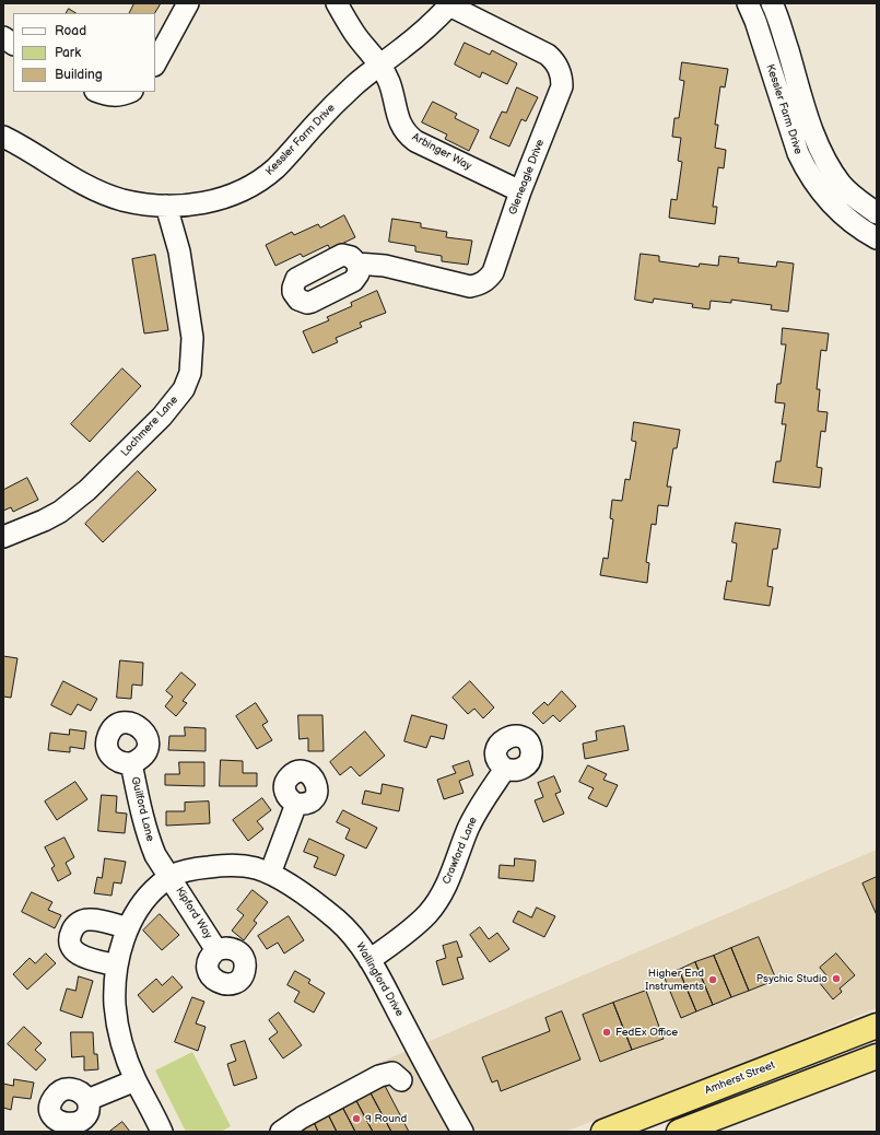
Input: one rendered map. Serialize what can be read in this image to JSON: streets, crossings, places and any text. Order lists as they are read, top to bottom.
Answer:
{
  "streets": {
    "highway": ["Amherst Street"],
    "street": [
      "Kessler Farm Drive",
      "Arbinger Way",
      "Gleneagle Drive",
      "Lochmere Lane",
      "Guilford Lane",
      "Crawford Lane",
      "Kipford Way",
      "Wallingford Drive"
    ]
  },
  "crossings": [
    ["Kessler Farm Drive", "Arbinger Way"],
    ["Kessler Farm Drive", "Gleneagle Drive"],
    ["Kessler Farm Drive", "Lochmere Lane"],
    ["Arbinger Way", "Gleneagle Drive"],
    ["Guilford Lane", "Kipford Way"],
    ["Guilford Lane", "Wallingford Drive"],
    ["Crawford Lane", "Wallingford Drive"],
    ["Kipford Way", "Wallingford Drive"]
  ],
  "places": [
    "Psychic Studio",
    "Higher End Instruments",
    "FedEx Office",
    "9 Round"
  ],
  "legend": ["Road", "Park", "Building"]
}
